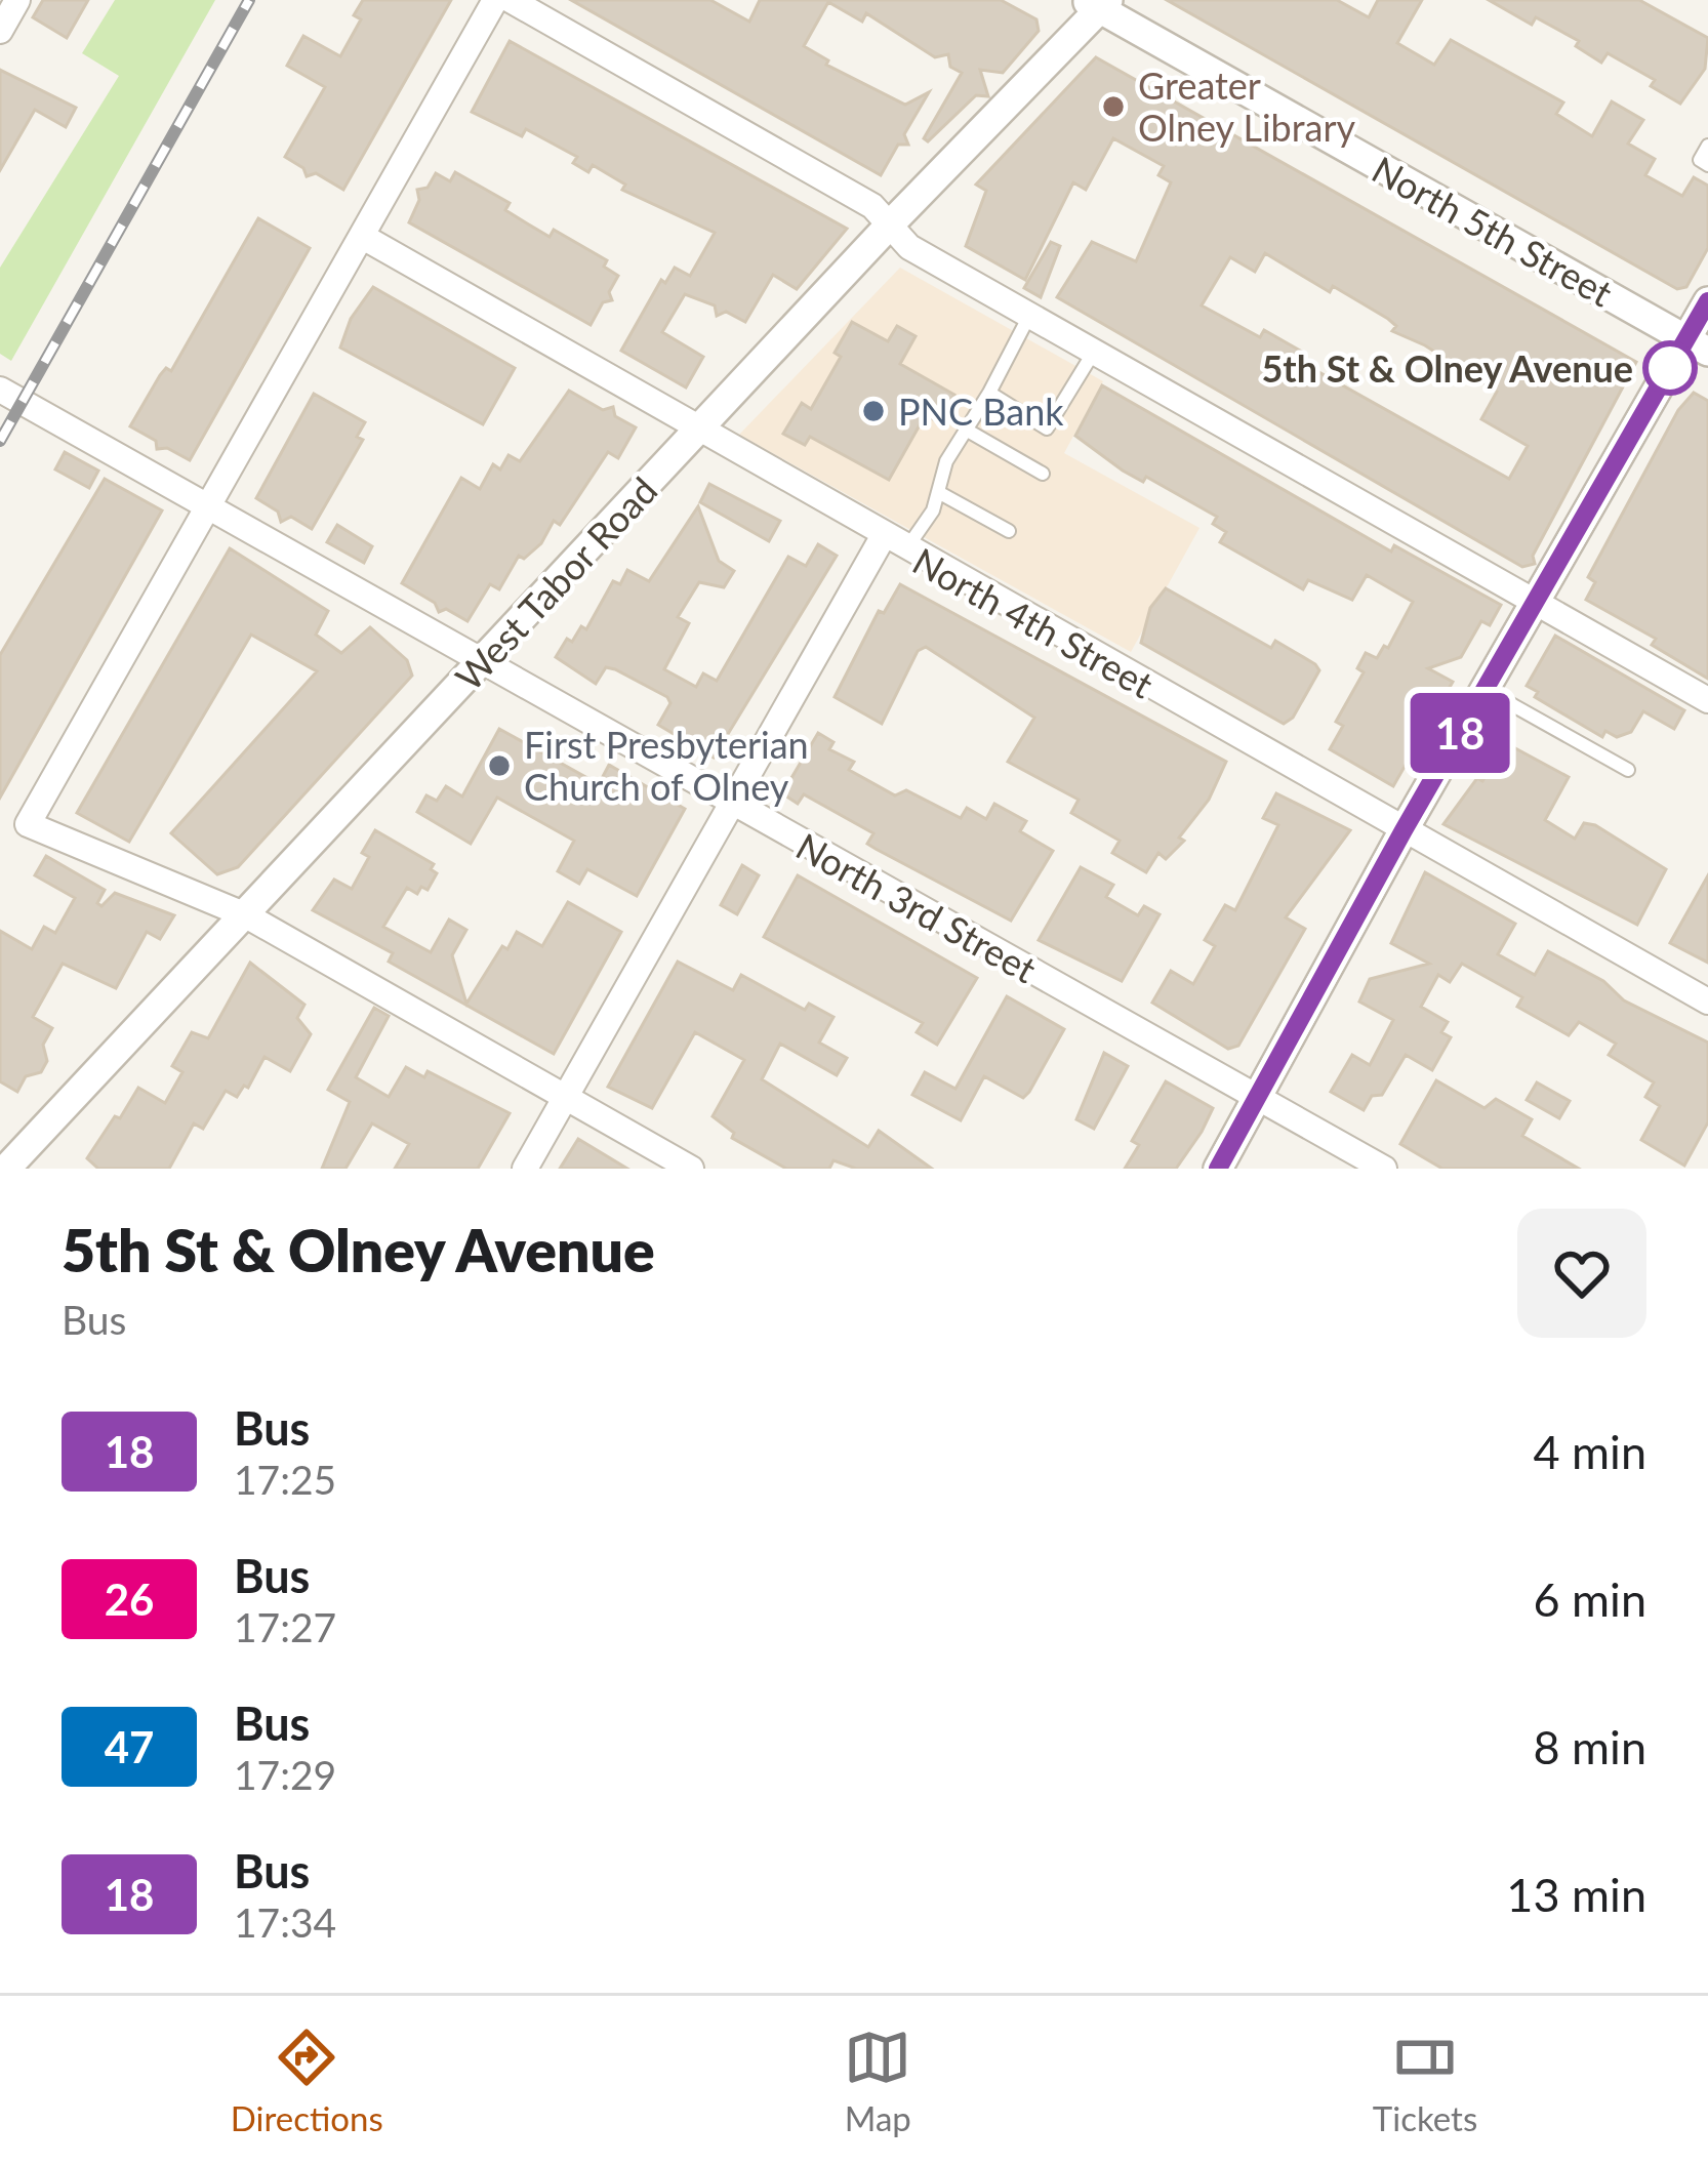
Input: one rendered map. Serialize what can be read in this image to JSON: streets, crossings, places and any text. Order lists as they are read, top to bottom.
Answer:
{
  "streets": {
    "street": [
      "North 5th Street",
      "West Tabor Road",
      "North 4th Street",
      "North 3rd Street"
    ]
  },
  "crossings": [
    ["North 5th Street", "West Tabor Road"],
    ["West Tabor Road", "North 4th Street"],
    ["West Tabor Road", "North 3rd Street"]
  ],
  "places": [
    "Greater Olney Library",
    "5th St & Olney Avenue",
    "PNC Bank",
    "First Presbyterian Church of Olney"
  ],
  "lines": ["bus line 18"],
  "page": {
    "on_map": "18",
    "heading": ["5th St & Olney Avenue", "Bus"],
    "list": [
      {
        "mark": "18",
        "name": "Bus",
        "note": "17:25",
        "value": "4 min"
      },
      {
        "mark": "26",
        "name": "Bus",
        "note": "17:27",
        "value": "6 min"
      },
      {
        "mark": "47",
        "name": "Bus",
        "note": "17:29",
        "value": "8 min"
      },
      {
        "mark": "18",
        "name": "Bus",
        "note": "17:34",
        "value": "13 min"
      }
    ],
    "tabs": ["Directions", "Map", "Tickets"]
  }
}
